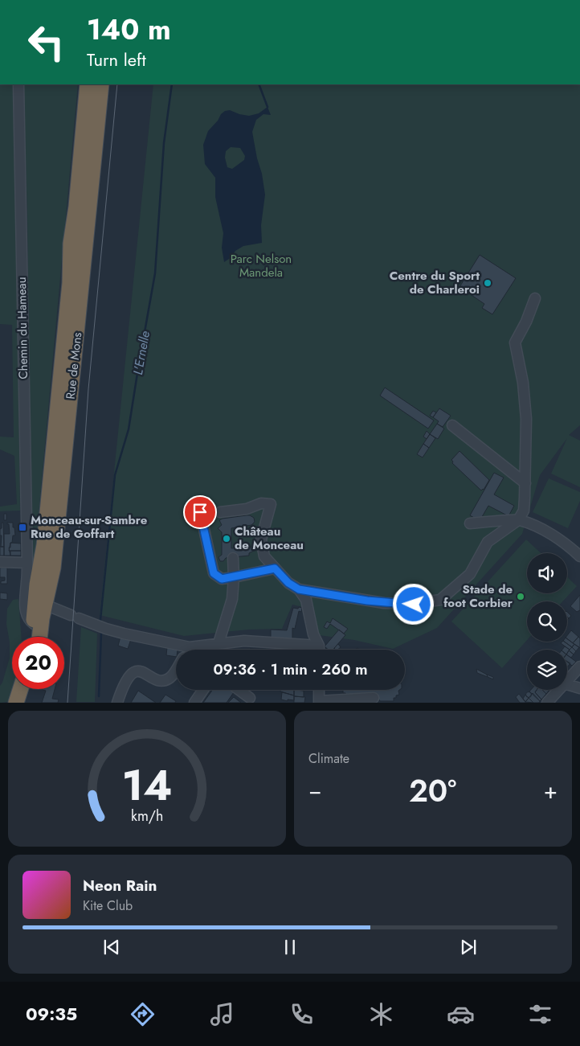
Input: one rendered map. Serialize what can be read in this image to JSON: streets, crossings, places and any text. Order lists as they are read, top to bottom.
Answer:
{
  "streets": {
    "highway": ["Rue de Mons"],
    "street": ["Chemin du Hameau"]
  },
  "crossings": [
    ["Chemin du Hameau", "Rue de Mons"]
  ],
  "water": ["L'Ernelle"],
  "parks": ["Parc Nelson Mandela"],
  "places": {
    "other": ["Centre du Sport de Charleroi", "Château de Monceau", "Stade de foot Corbier"],
    "transit": ["Monceau-sur-Sambre Rue de Goffart"]
  },
  "page": {
    "turn": ["140 m", "Turn left"],
    "limit": "20",
    "trip": "09:36 · 1 min · 260 m",
    "tile": "Climate",
    "heat": ["−", "20°", "+"],
    "song": ["Neon Rain", "Kite Club"],
    "tabs": "09:35",
    "gauge": ["14", "km/h"]
  }
}
